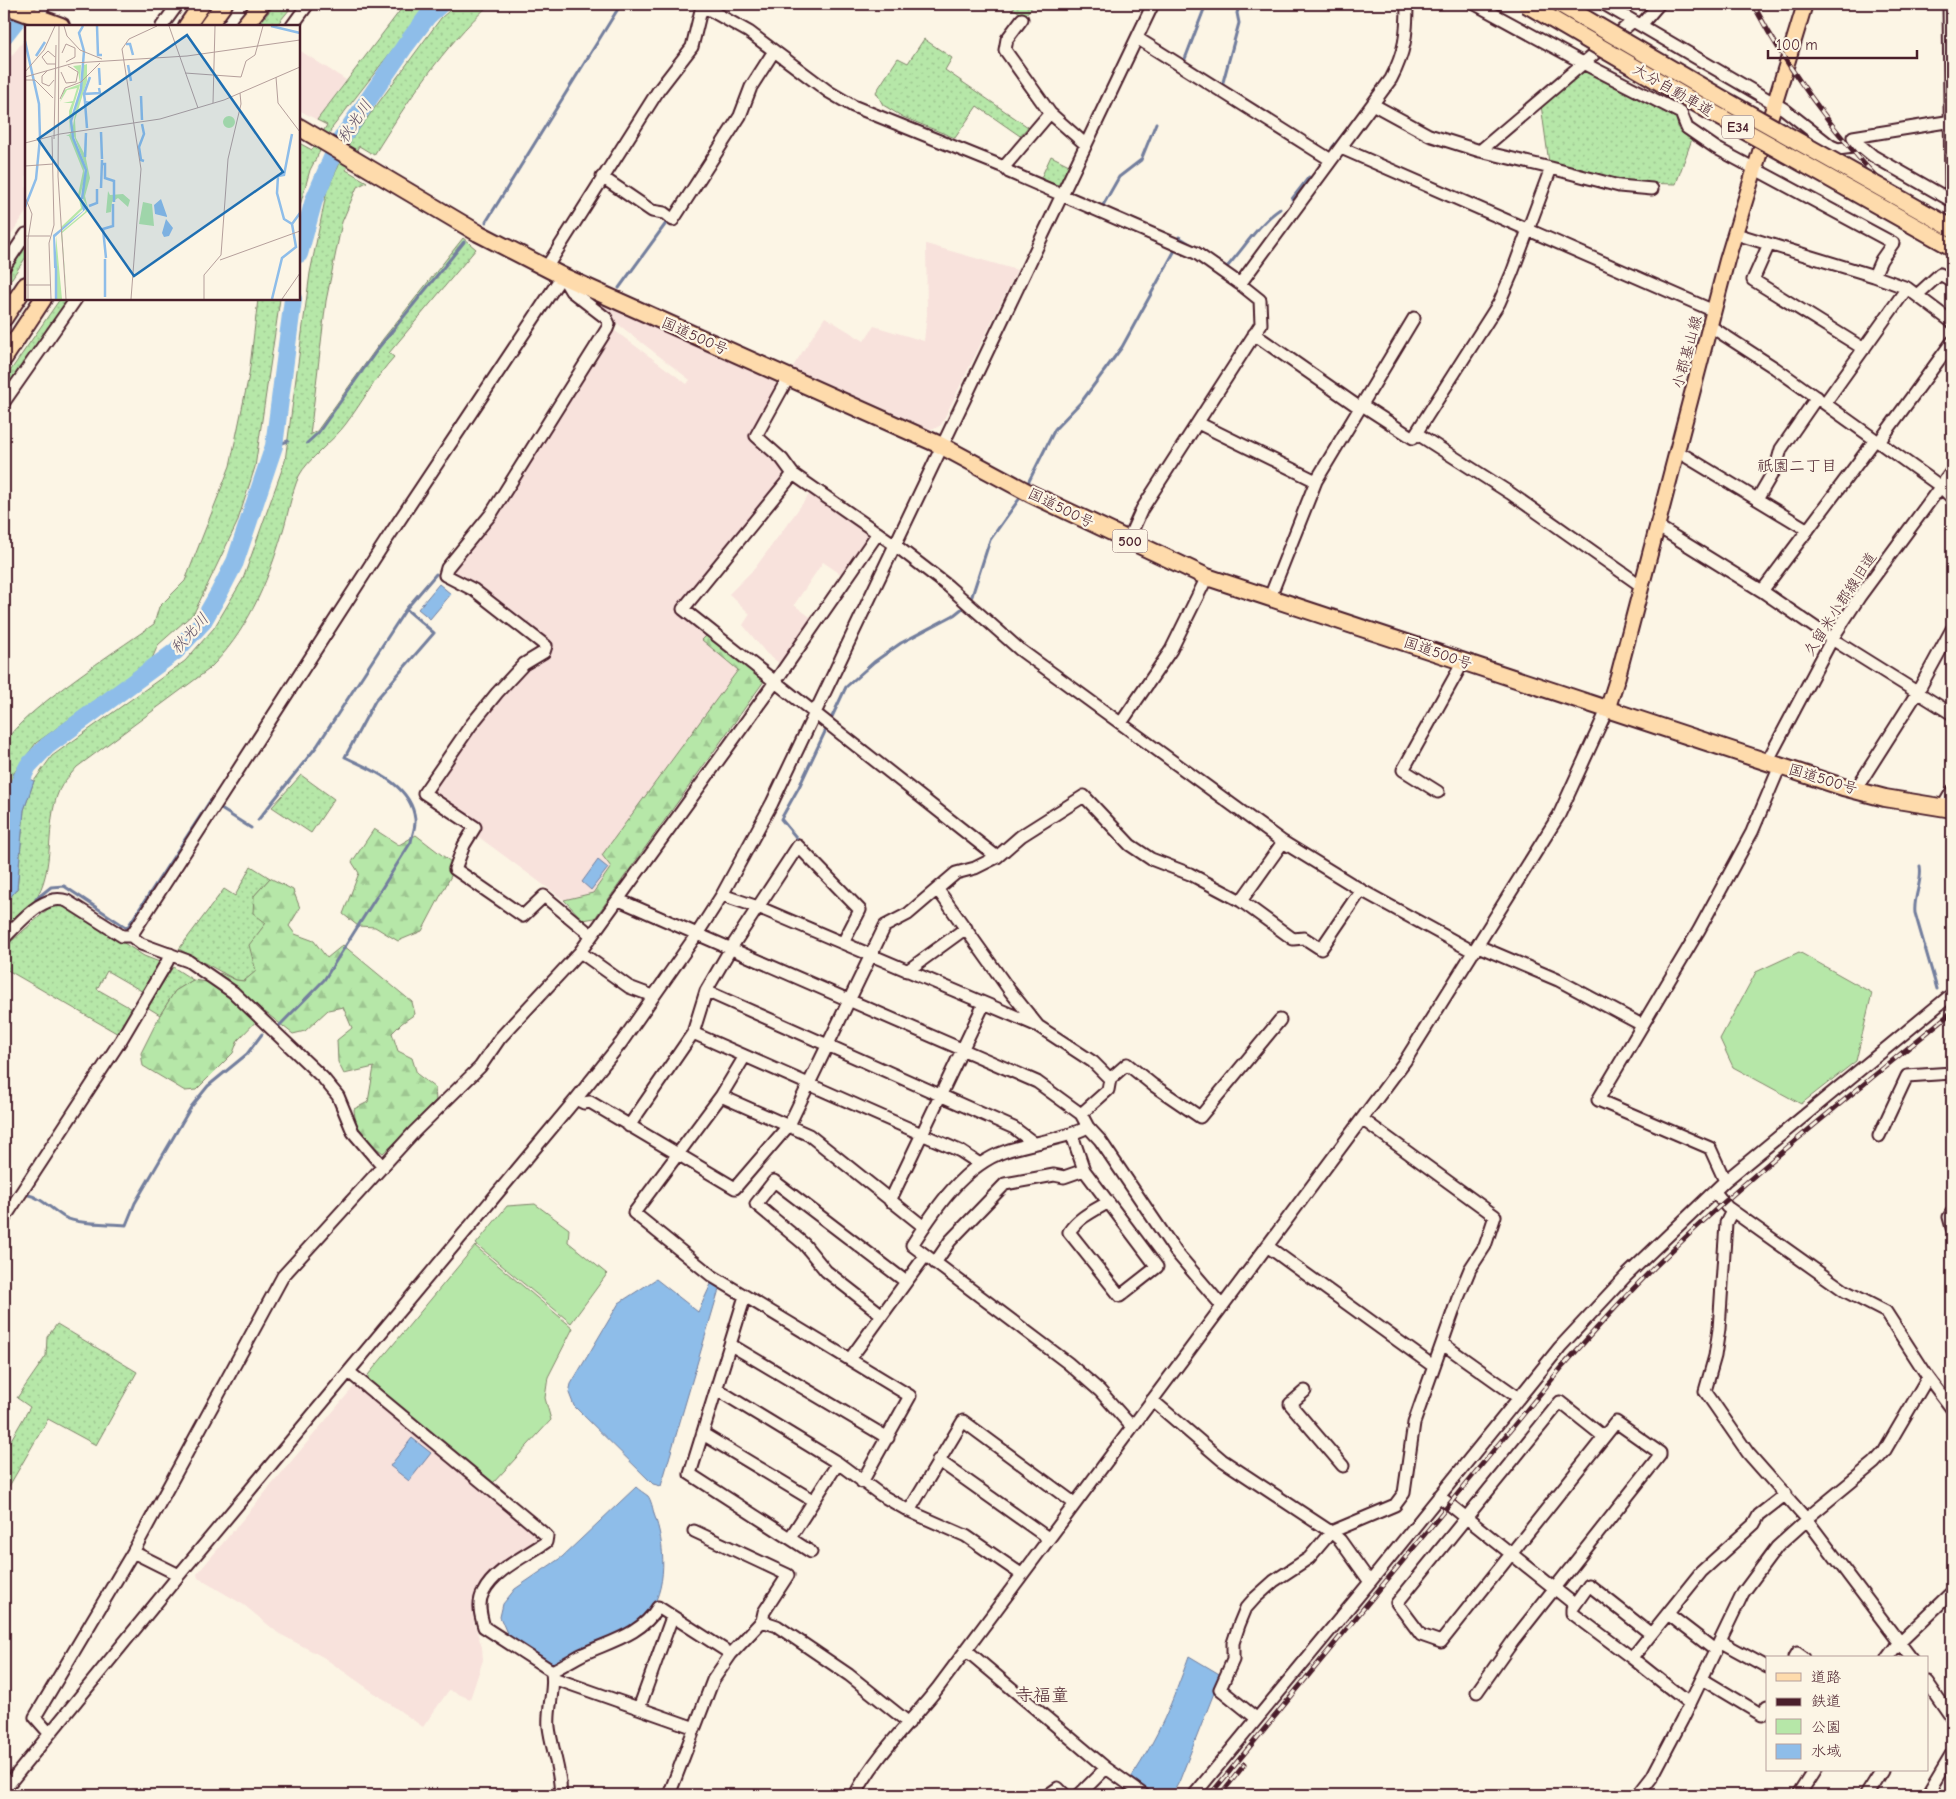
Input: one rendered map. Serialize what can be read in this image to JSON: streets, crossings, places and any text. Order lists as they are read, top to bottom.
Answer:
{
  "streets": {
    "highway": [
      "大分自動車道",
      "E34",
      "国道500号",
      "500"
    ],
    "main road": ["小郡基山線"],
    "street": ["久留米小郡線旧道"]
  },
  "crossings": [
    ["国道500号", "小郡基山線"],
    ["国道500号", "久留米小郡線旧道"]
  ],
  "districts": ["祇園二丁目", "寺福童"],
  "water": ["秋光川"],
  "legend": [
    "道路",
    "鉄道",
    "公園",
    "水域"
  ],
  "scale_bar": "100 m"
}
